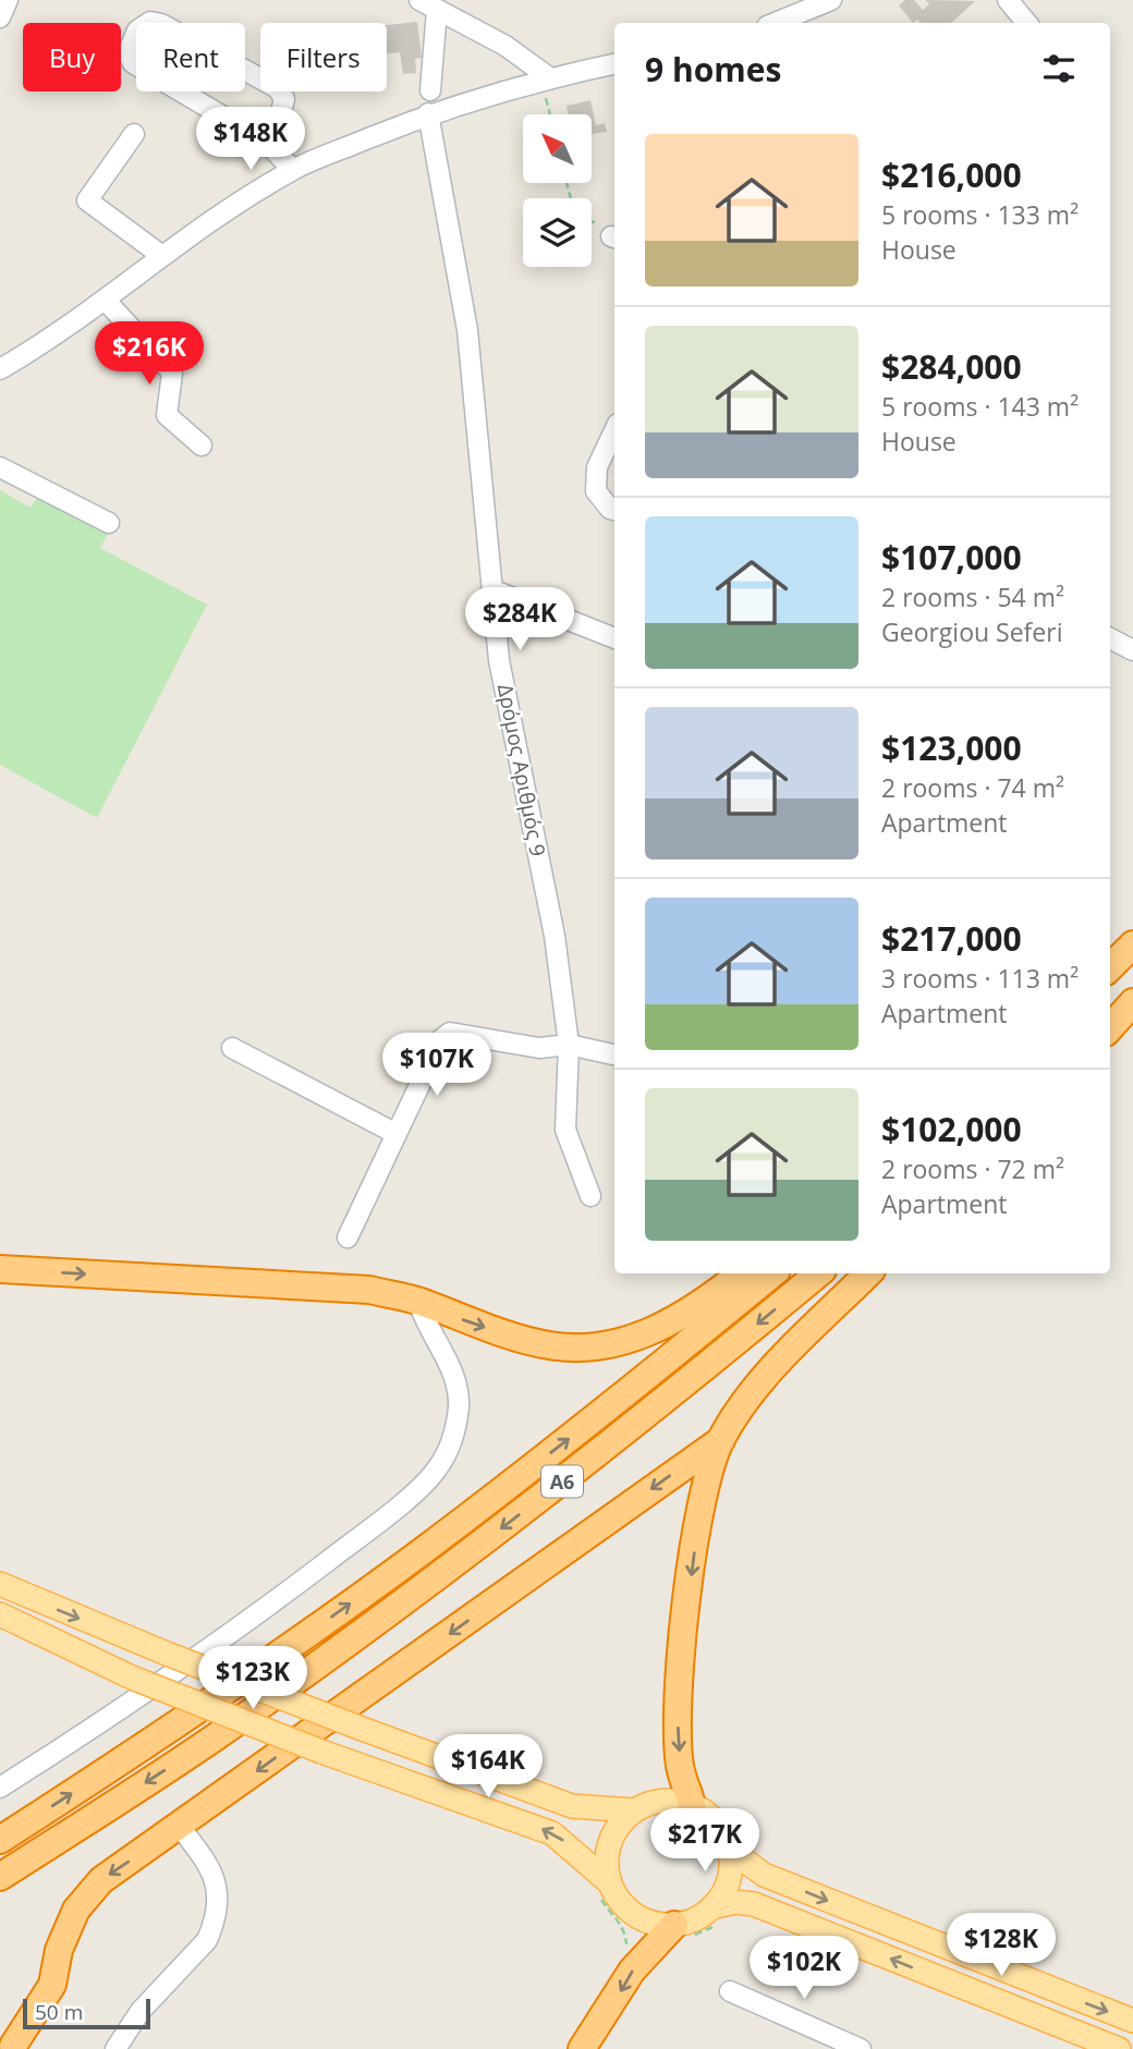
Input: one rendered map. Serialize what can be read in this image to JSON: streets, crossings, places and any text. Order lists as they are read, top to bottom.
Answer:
{
  "streets": {
    "highway": ["A6"],
    "street": ["Δρόμος Αριθμός 9"]
  },
  "scale_bar": "50 m",
  "north": "top left",
  "page": {
    "chip": ["Buy", "Rent", "Filters"],
    "heading": "9 homes",
    "price": [
      "$148K",
      "$216K",
      "$284K",
      "$107K",
      "$123K",
      "$164K",
      "$217K",
      "$128K",
      "$102K"
    ],
    "list": [
      {
        "name": "$216,000",
        "note": "5 rooms · 133 m² · House"
      },
      {
        "name": "$284,000",
        "note": "5 rooms · 143 m² · House"
      },
      {
        "name": "$107,000",
        "note": "2 rooms · 54 m² · Georgiou Seferi"
      },
      {
        "name": "$123,000",
        "note": "2 rooms · 74 m² · Apartment"
      },
      {
        "name": "$217,000",
        "note": "3 rooms · 113 m² · Apartment"
      },
      {
        "name": "$102,000",
        "note": "2 rooms · 72 m² · Apartment"
      }
    ],
    "scale": "50 m"
  }
}
